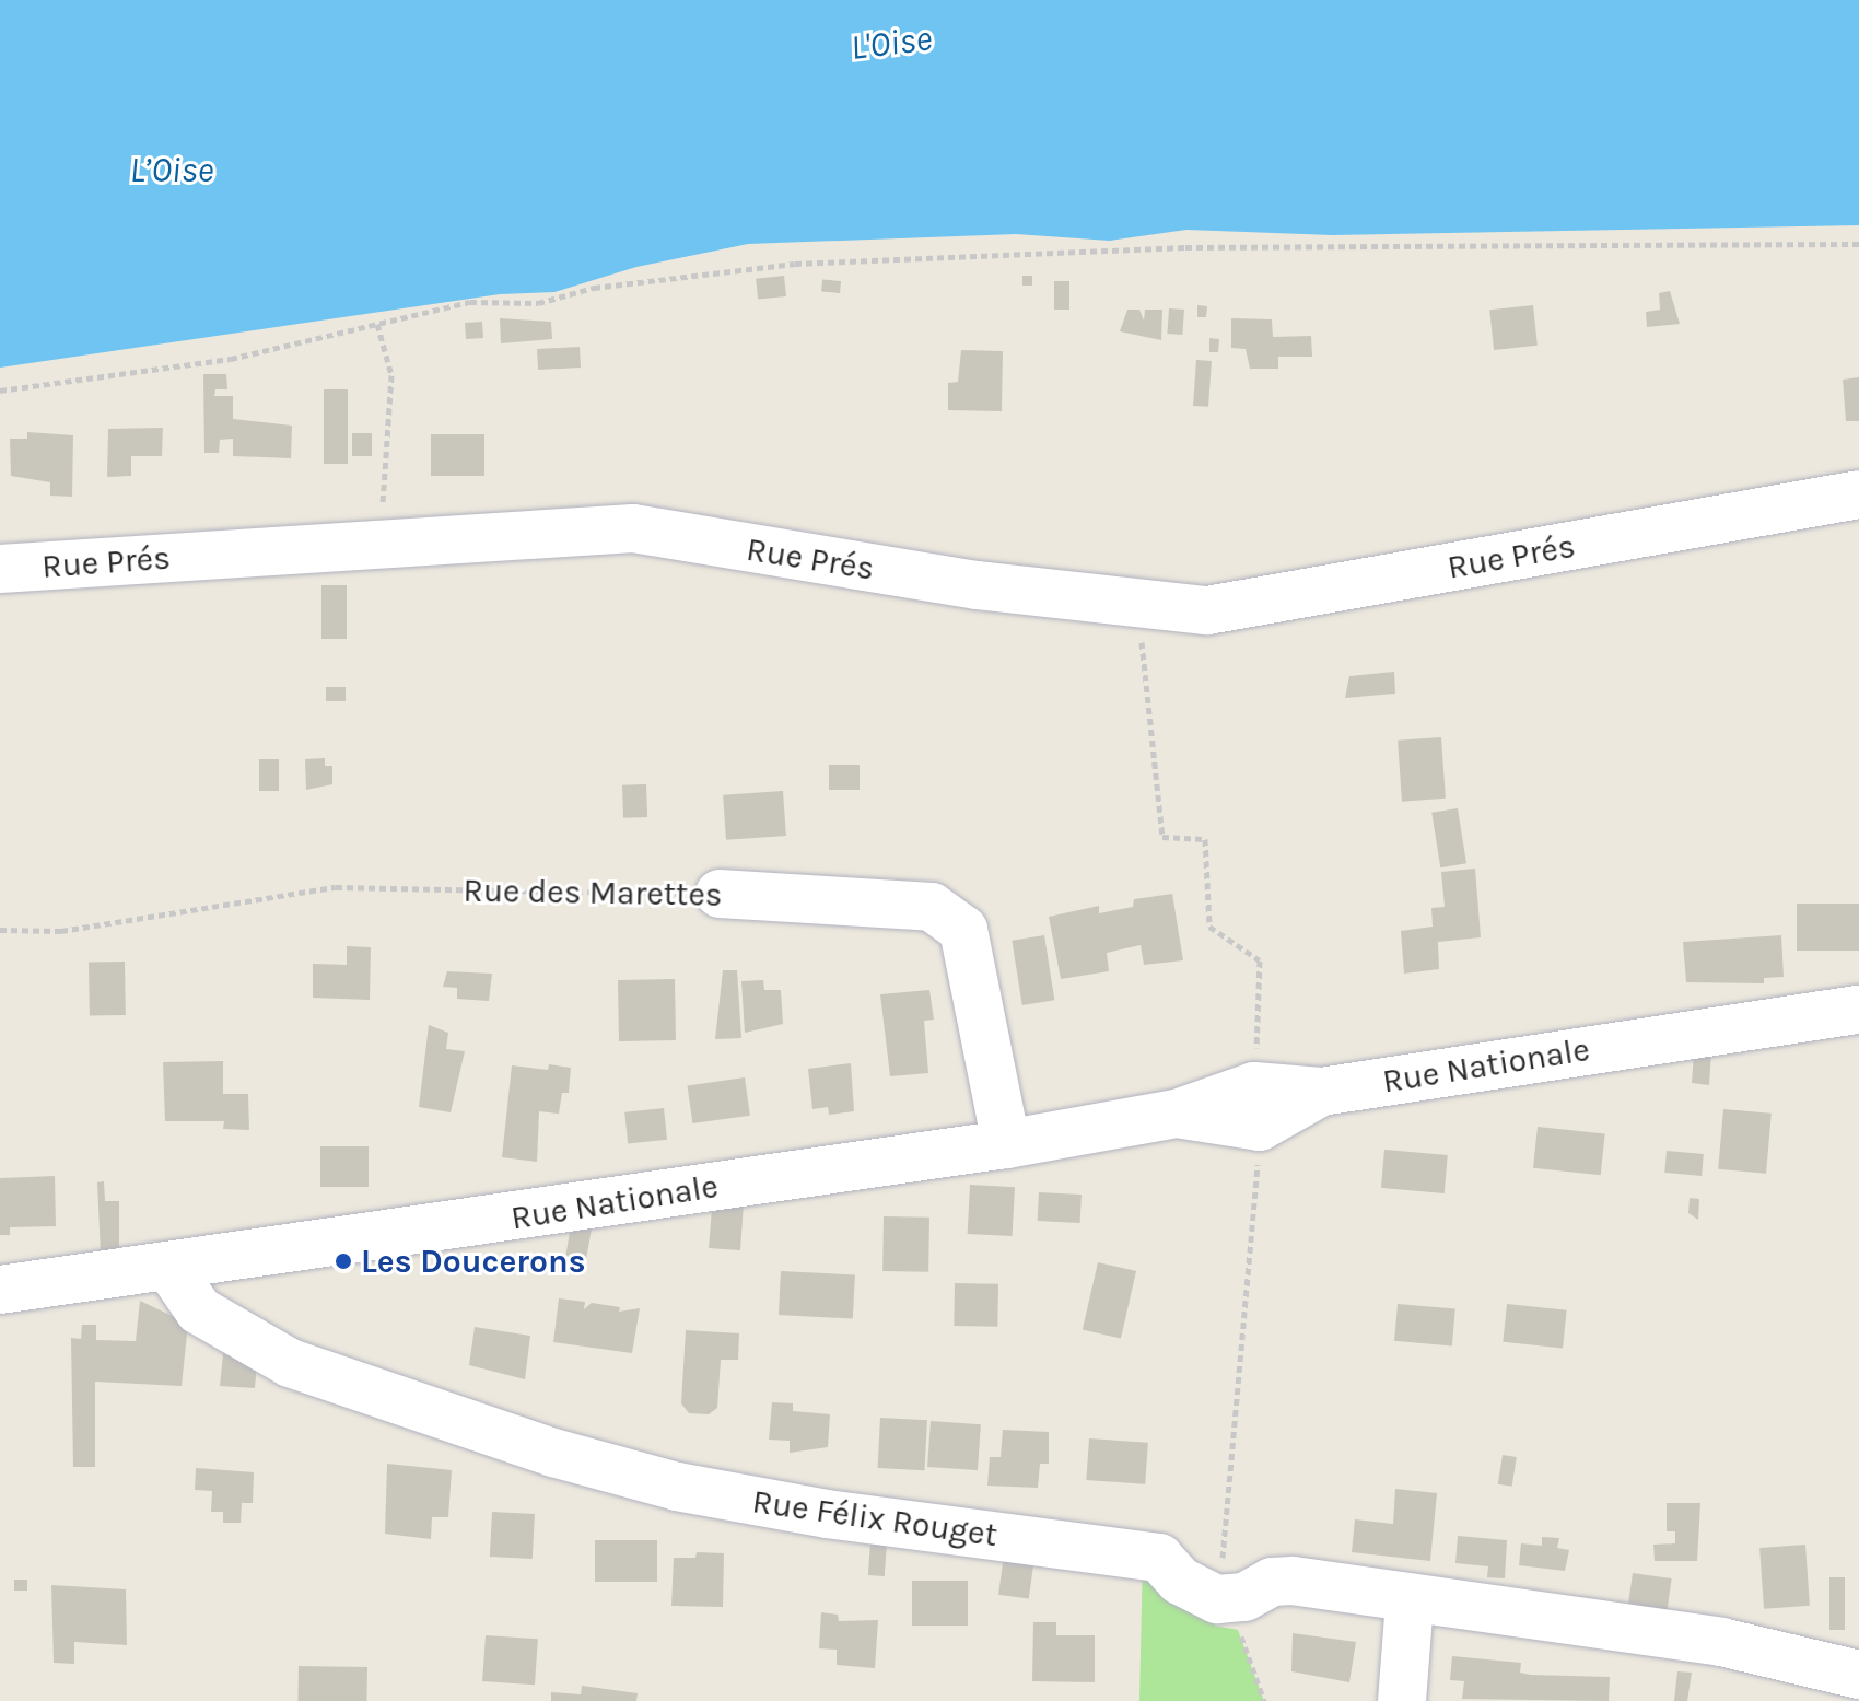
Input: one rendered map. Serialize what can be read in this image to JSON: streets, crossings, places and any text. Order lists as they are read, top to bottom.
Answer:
{
  "streets": {
    "street": [
      "Rue Prés",
      "Rue des Marettes",
      "Rue Nationale",
      "Rue Félix Rouget"
    ]
  },
  "crossings": [
    ["Rue des Marettes", "Rue Nationale"],
    ["Rue Nationale", "Rue Félix Rouget"]
  ],
  "water": ["L'Oise", "L’Oise"],
  "places": ["Les Doucerons"]
}
